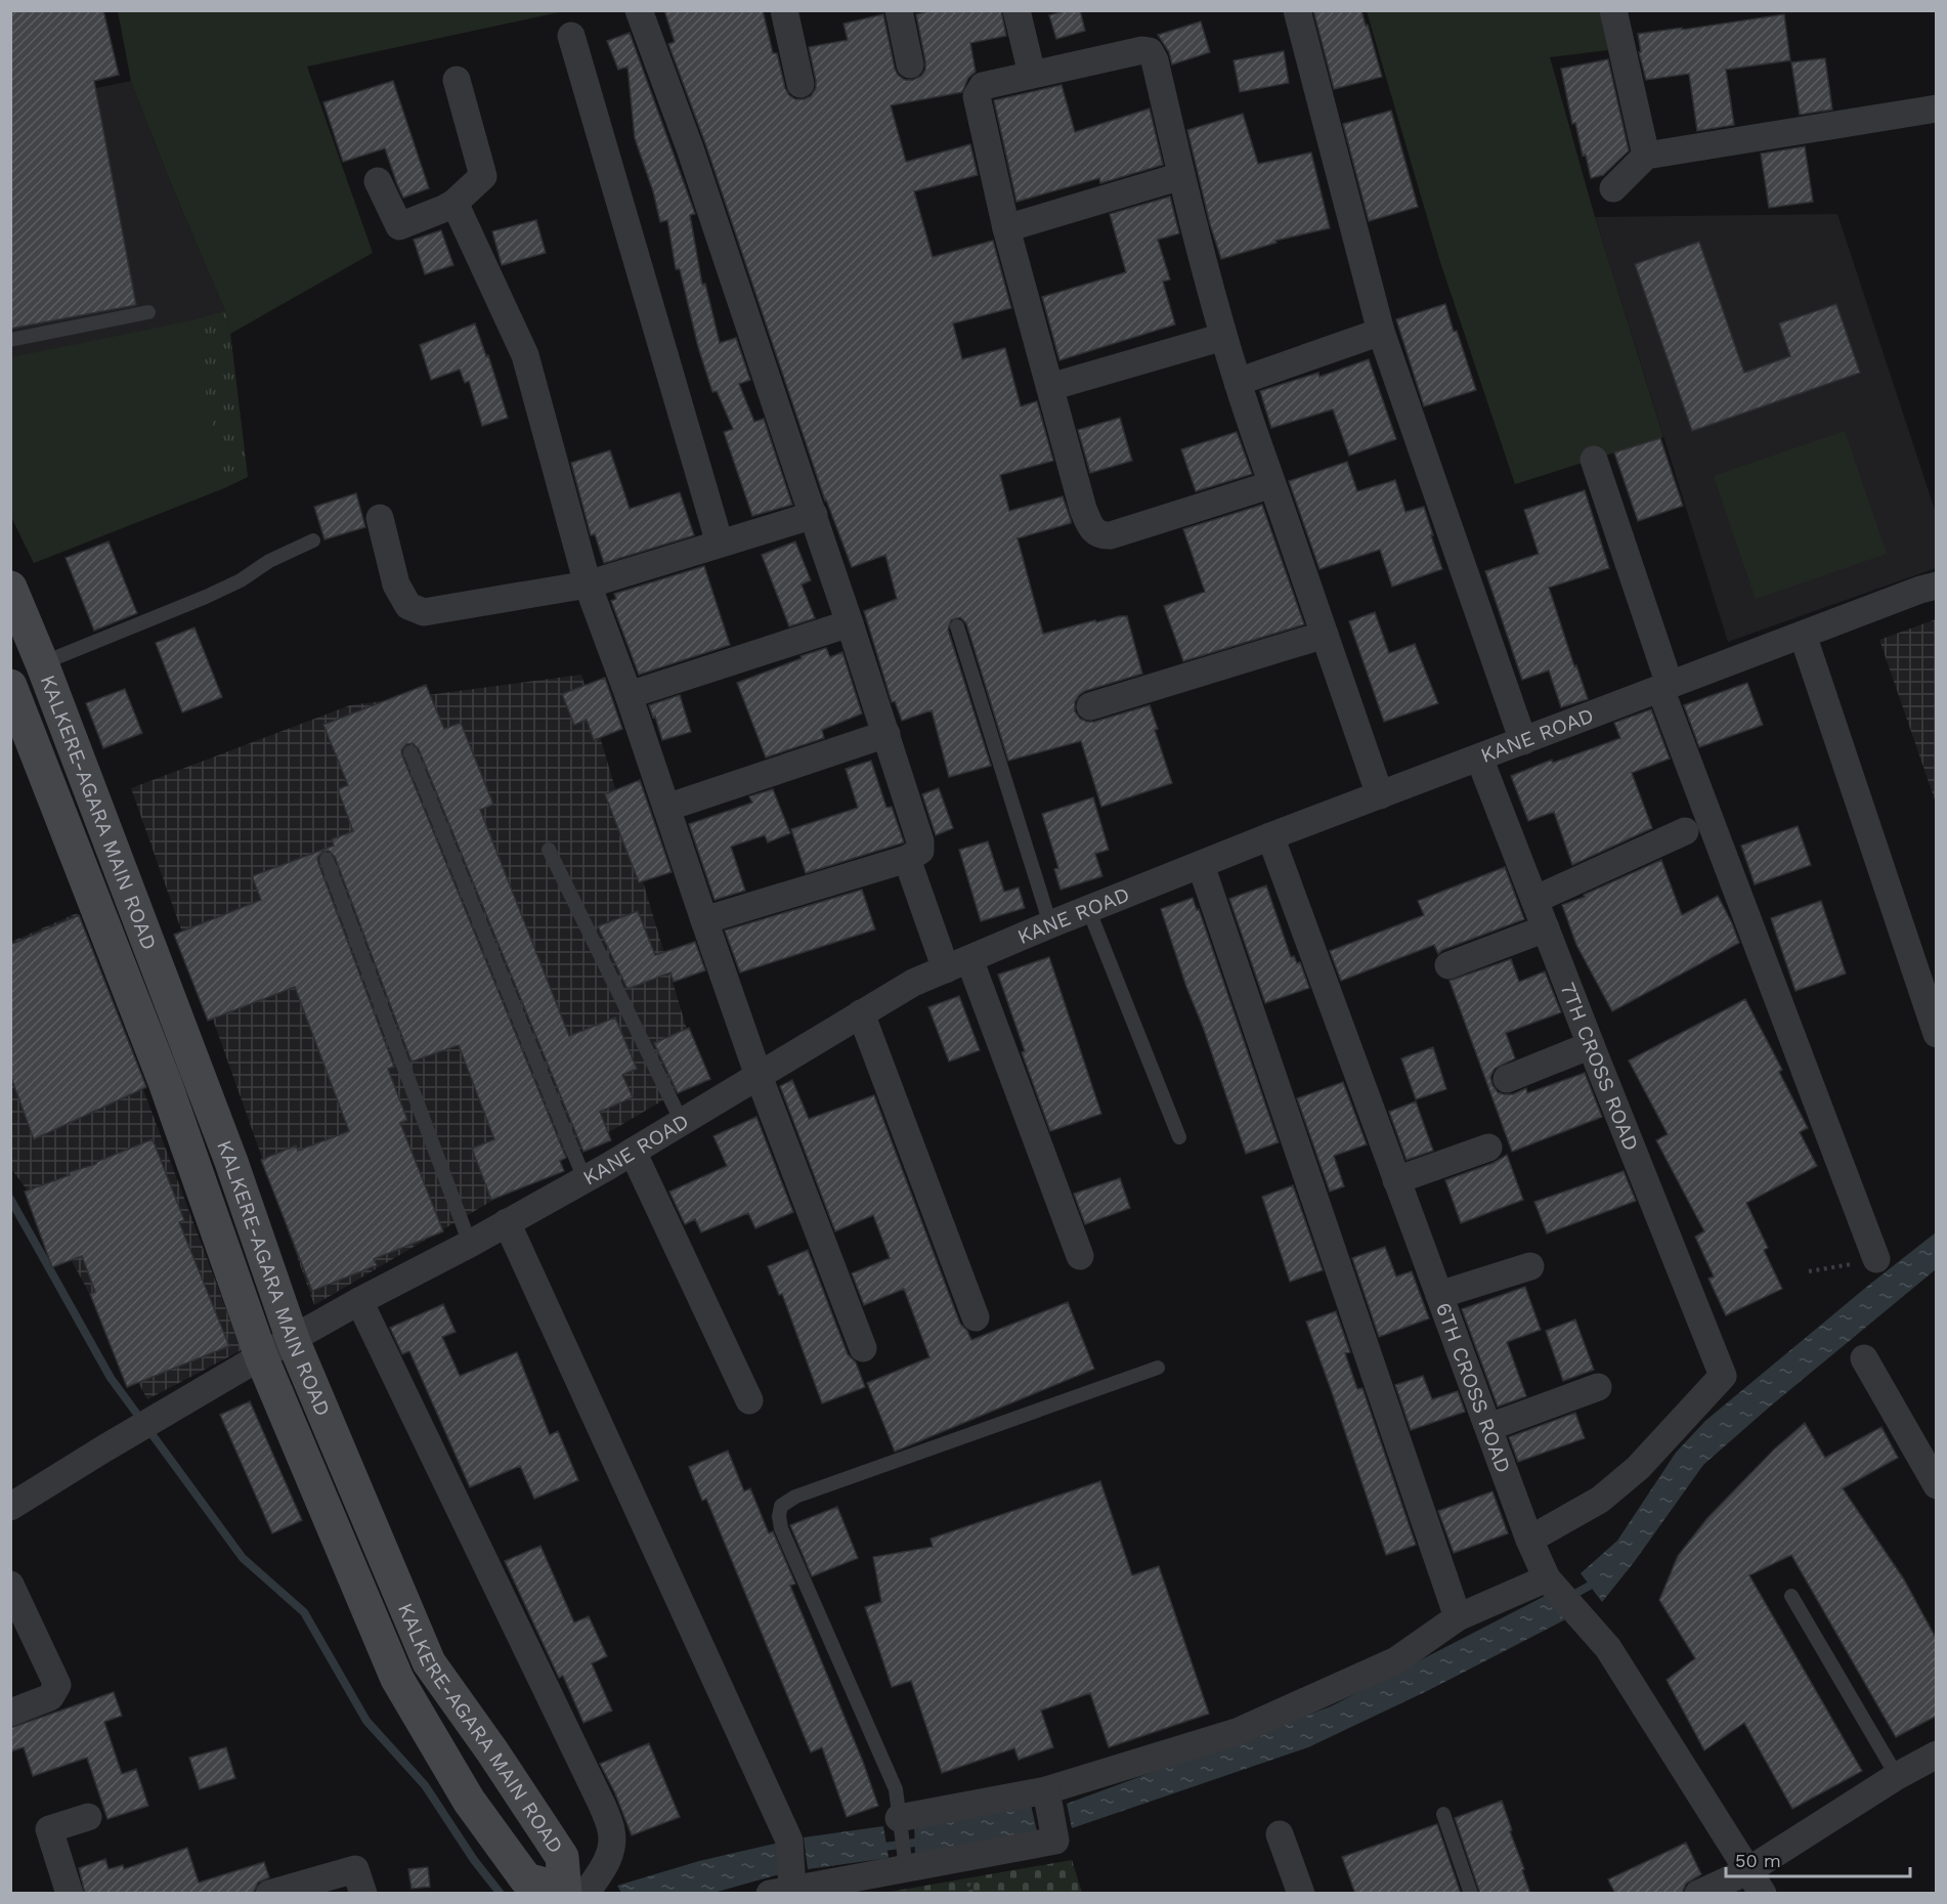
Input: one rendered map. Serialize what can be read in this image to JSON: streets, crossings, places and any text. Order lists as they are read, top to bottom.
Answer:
{
  "streets": {
    "street": [
      "KANE ROAD",
      "KALKERE-AGARA MAIN ROAD",
      "7TH CROSS ROAD",
      "6TH CROSS ROAD"
    ]
  },
  "crossings": [
    ["KANE ROAD", "KALKERE-AGARA MAIN ROAD"],
    ["KANE ROAD", "7TH CROSS ROAD"],
    ["KANE ROAD", "6TH CROSS ROAD"],
    ["7TH CROSS ROAD", "6TH CROSS ROAD"]
  ],
  "scale_bar": "50 m"
}
